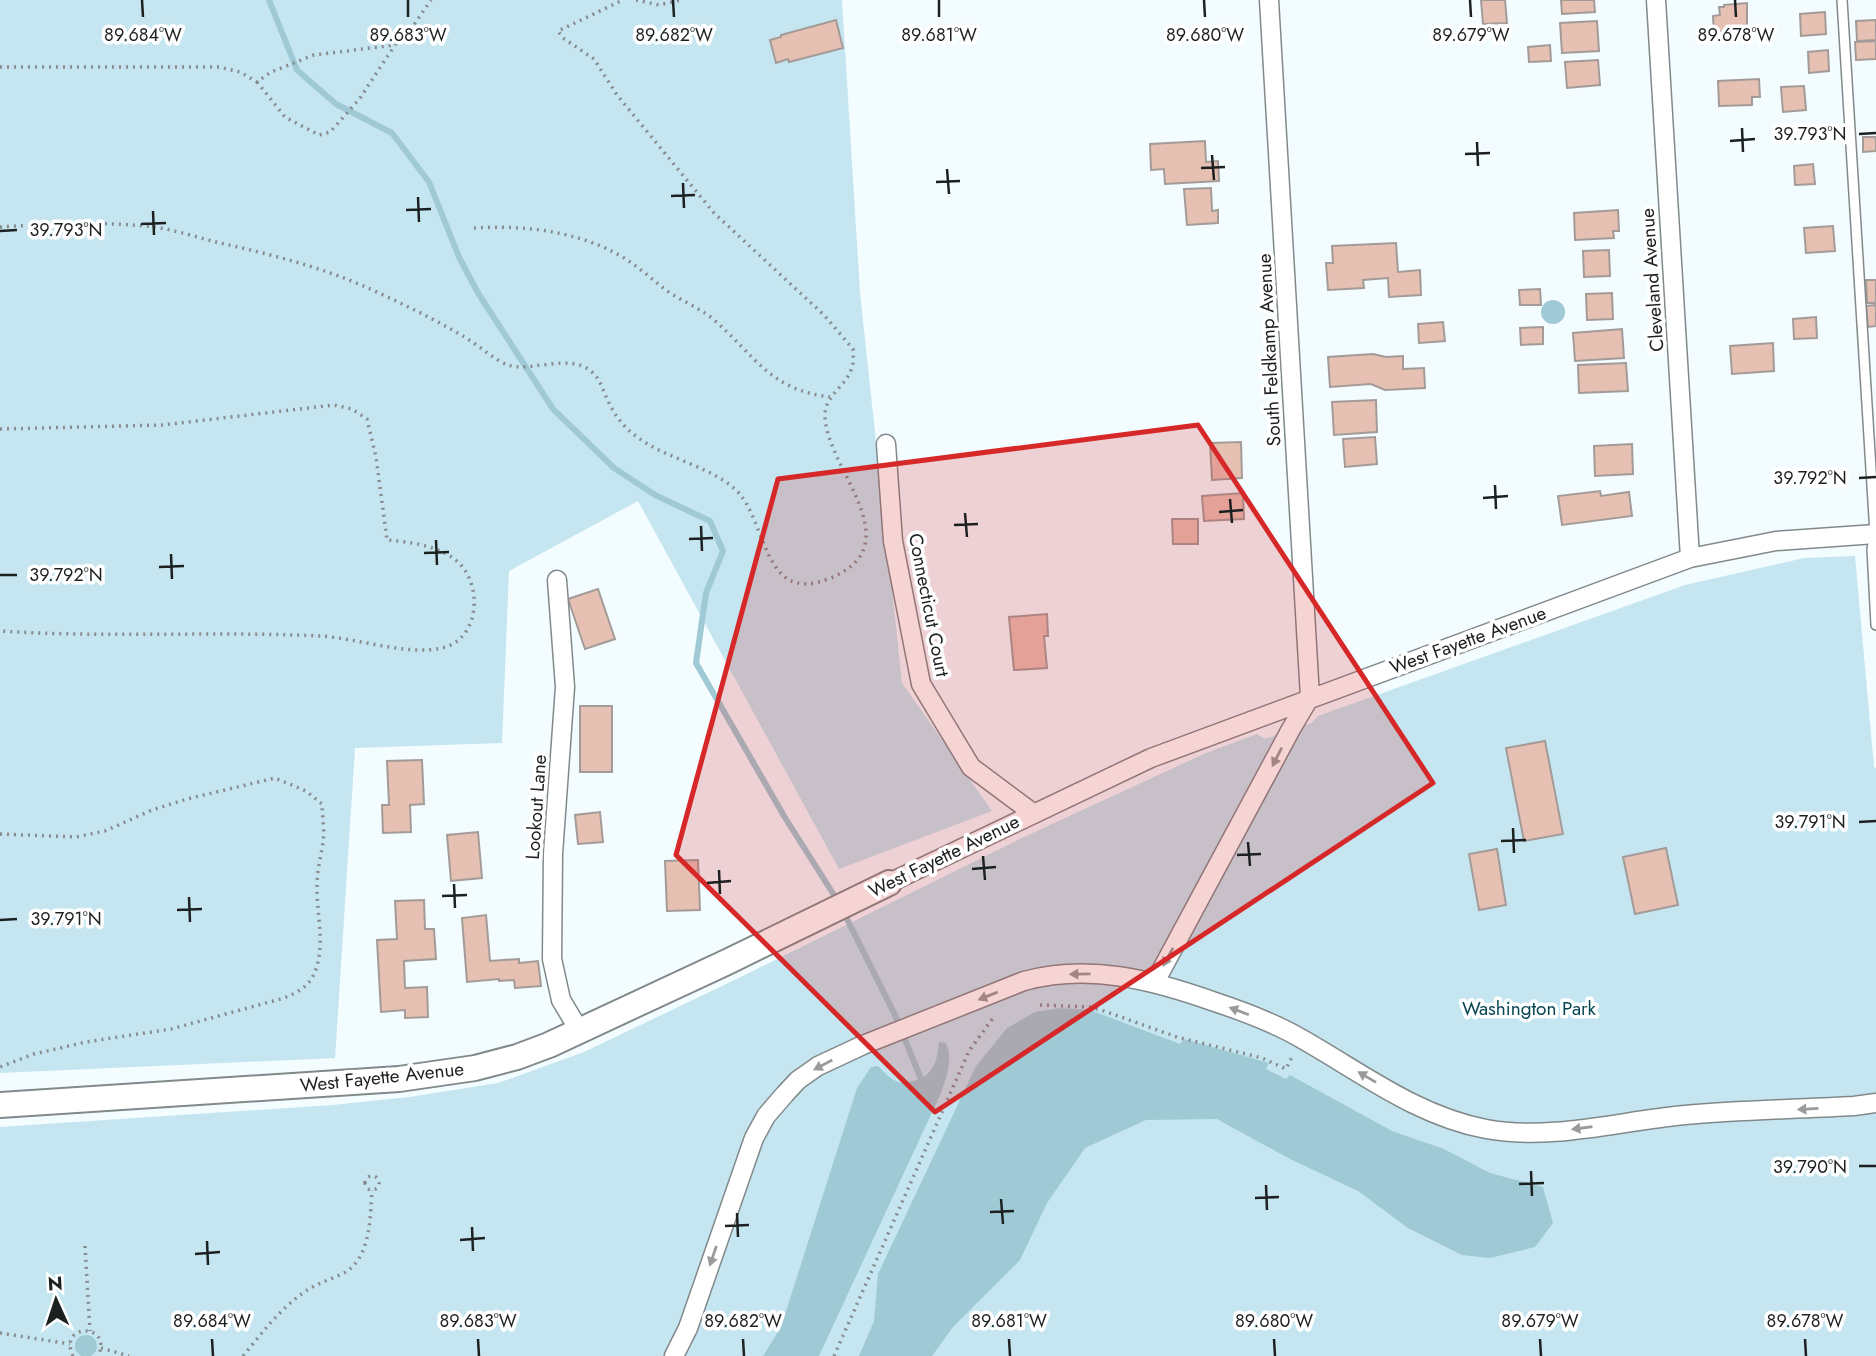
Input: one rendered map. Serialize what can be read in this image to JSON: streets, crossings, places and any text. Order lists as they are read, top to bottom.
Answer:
{
  "streets": {
    "street": [
      "Cleveland Avenue",
      "South Feldkamp Avenue",
      "Connecticut Court",
      "West Fayette Avenue",
      "Lookout Lane"
    ]
  },
  "crossings": [
    ["Cleveland Avenue", "West Fayette Avenue"],
    ["South Feldkamp Avenue", "West Fayette Avenue"],
    ["Connecticut Court", "West Fayette Avenue"],
    ["West Fayette Avenue", "Lookout Lane"]
  ],
  "parks": ["Washington Park"],
  "north": "top",
  "coordinates": [
    "89.684°W",
    "89.683°W",
    "89.682°W",
    "89.681°W",
    "89.680°W",
    "89.679°W",
    "89.678°W",
    "39.793°N",
    "39.792°N",
    "39.791°N",
    "39.790°N"
  ]
}
